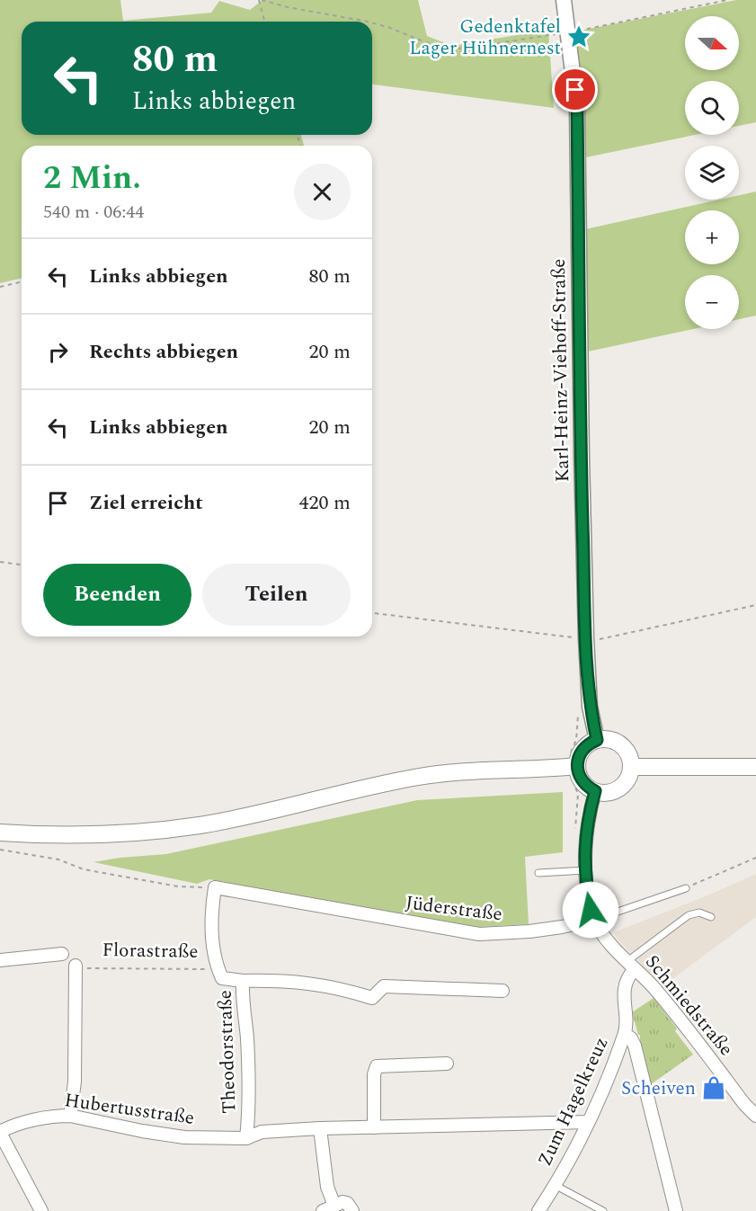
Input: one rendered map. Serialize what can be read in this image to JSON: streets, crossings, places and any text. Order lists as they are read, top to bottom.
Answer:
{
  "streets": {
    "street": [
      "Karl-Heinz-Viehoff-Straße",
      "Jüderstraße",
      "Schmiedstraße",
      "Theodorstraße",
      "Zum Hagelkreuz",
      "Hubertusstraße"
    ],
    "path": ["Florastraße"]
  },
  "crossings": [
    ["Jüderstraße", "Schmiedstraße"],
    ["Jüderstraße", "Theodorstraße"],
    ["Florastraße", "Theodorstraße"],
    ["Theodorstraße", "Hubertusstraße"],
    ["Zum Hagelkreuz", "Hubertusstraße"]
  ],
  "places": {
    "place": ["Gedenktafel Lager Hühnernest"],
    "shop": ["Scheiven"]
  },
  "north": "right",
  "page": {
    "map_buttons": ["+", "−"],
    "turn": ["80 m", "Links abbiegen"],
    "heading": ["2 Min.", "540 m · 06:44"],
    "list": [
      {
        "name": "Links abbiegen",
        "value": "80 m"
      },
      {
        "name": "Rechts abbiegen",
        "value": "20 m"
      },
      {
        "name": "Links abbiegen",
        "value": "20 m"
      },
      {
        "name": "Ziel erreicht",
        "value": "420 m"
      }
    ],
    "buttons": ["Beenden", "Teilen"]
  }
}
